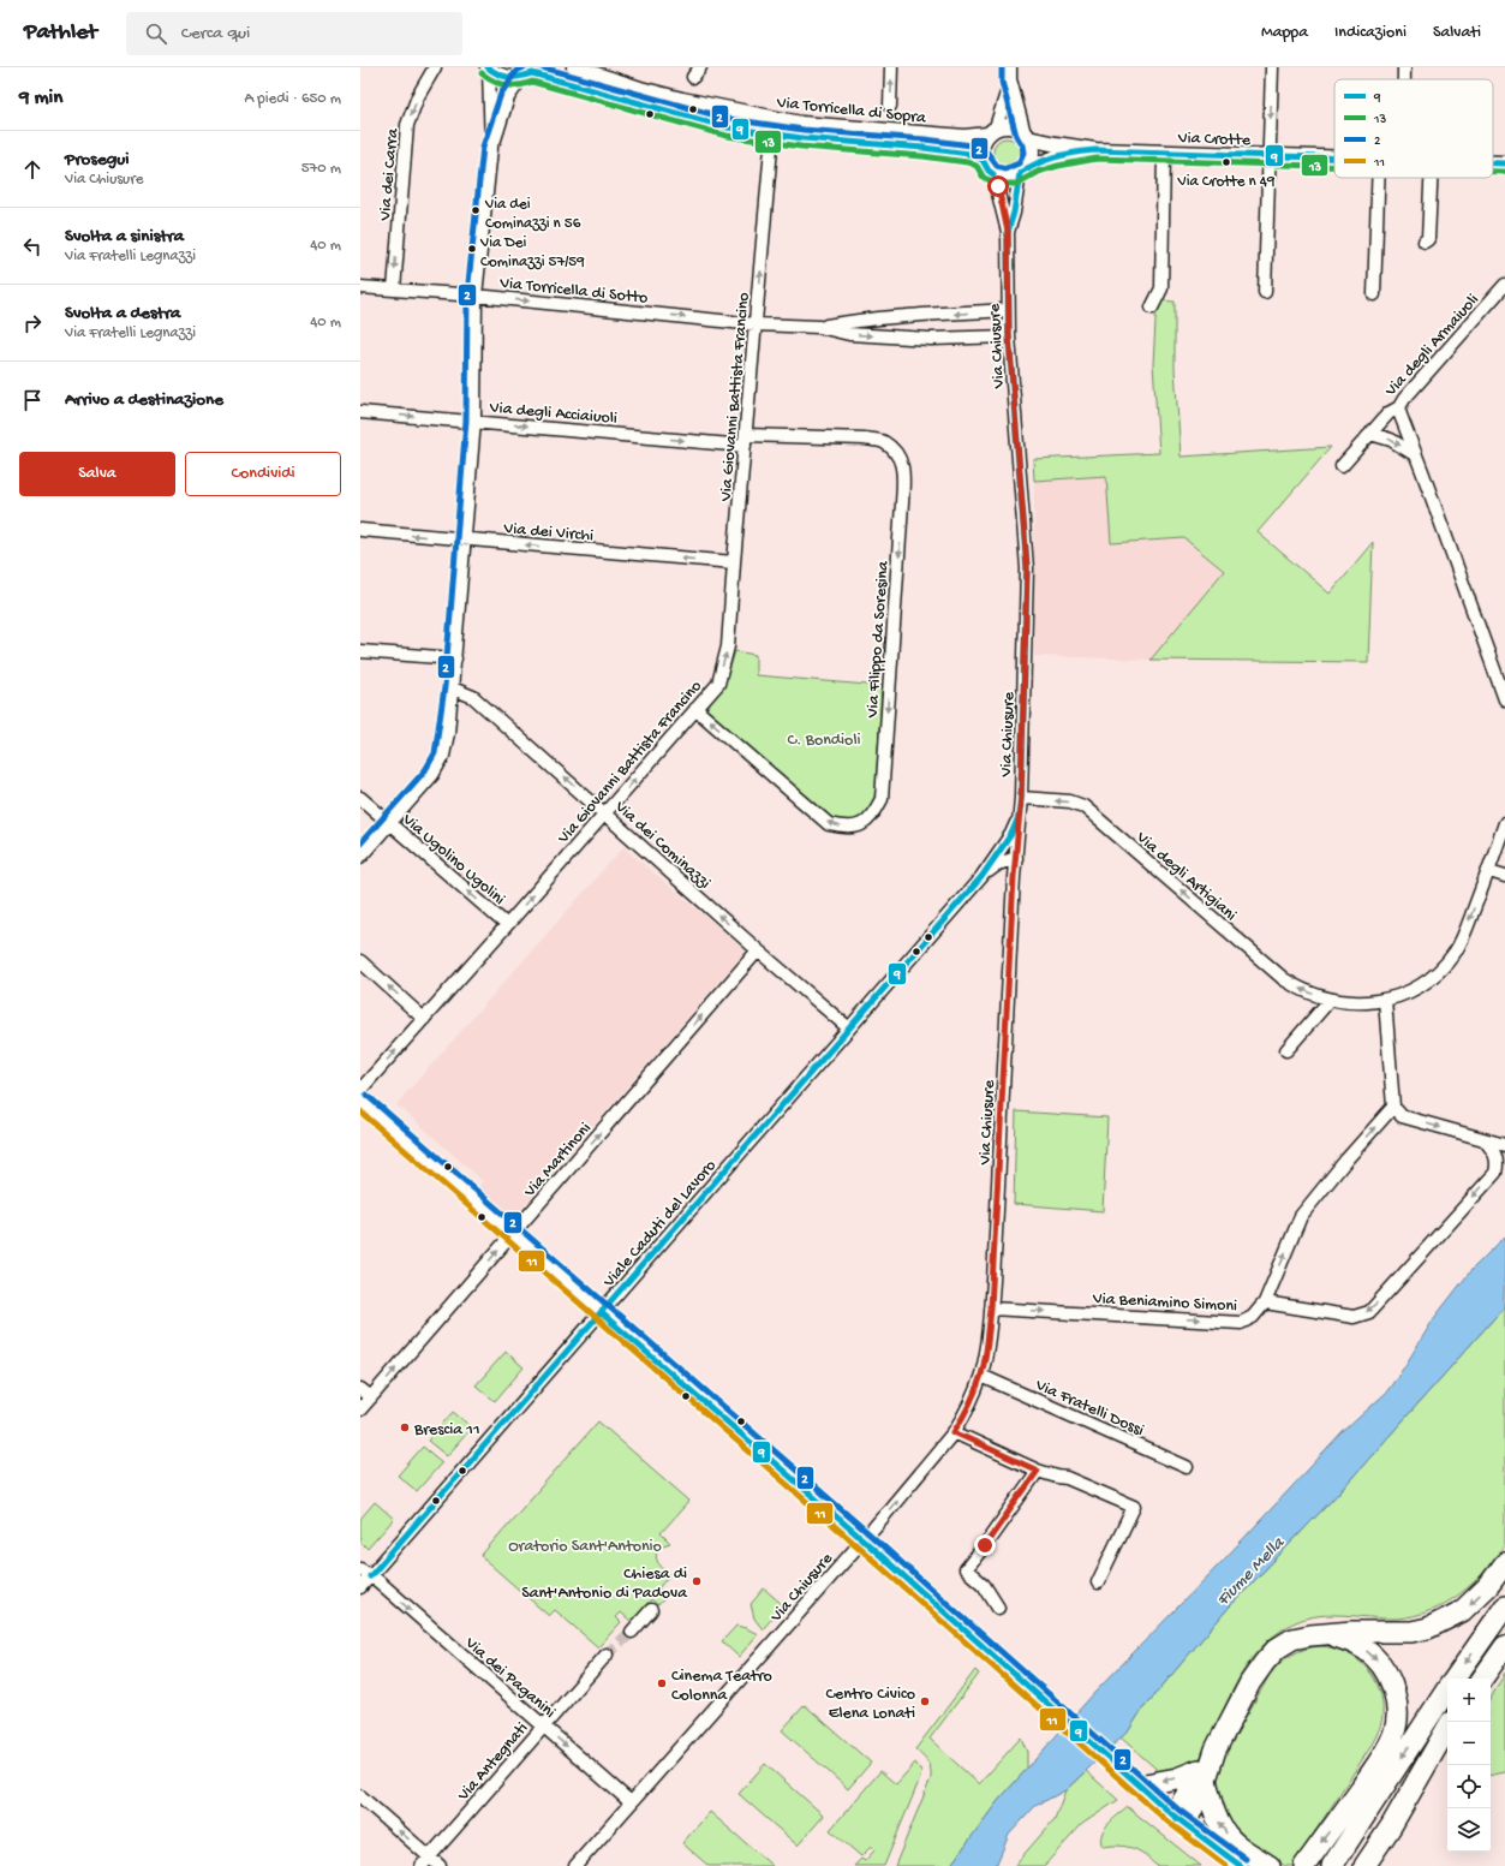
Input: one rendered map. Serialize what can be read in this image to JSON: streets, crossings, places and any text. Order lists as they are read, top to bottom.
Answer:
{
  "streets": {
    "street": [
      "Via Torricella di Sopra",
      "Via Crotte",
      "Via dei Carra",
      "Via Torricella di Sotto",
      "Via degli Armaiuoli",
      "Via Chiusure",
      "Via Giovanni Battista Francino",
      "Via degli Acciaiuoli",
      "Via dei Virchi",
      "Via Filippo da Soresina",
      "Via dei Cominazzi",
      "Via Ugolino Ugolini",
      "Via degli Artigiani",
      "Via Martinoni",
      "Viale Caduti del Lavoro",
      "Via Beniamino Simoni",
      "Via Fratelli Dossi",
      "Via dei Paganini",
      "Via Antegnati"
    ]
  },
  "crossings": [
    ["Via Torricella di Sopra", "Via Crotte"],
    ["Via Torricella di Sopra", "Via Chiusure"],
    ["Via Crotte", "Via Chiusure"],
    ["Via dei Carra", "Via Torricella di Sotto"],
    ["Via Torricella di Sotto", "Via Giovanni Battista Francino"],
    ["Via Chiusure", "Via degli Artigiani"],
    ["Via Chiusure", "Viale Caduti del Lavoro"],
    ["Via Chiusure", "Via Beniamino Simoni"],
    ["Via Chiusure", "Via Fratelli Dossi"],
    ["Via Chiusure", "Via dei Paganini"],
    ["Via Giovanni Battista Francino", "Via degli Acciaiuoli"],
    ["Via Giovanni Battista Francino", "Via dei Virchi"],
    ["Via Giovanni Battista Francino", "Via Filippo da Soresina"],
    ["Via Giovanni Battista Francino", "Via dei Cominazzi"],
    ["Via Giovanni Battista Francino", "Via Ugolino Ugolini"],
    ["Via degli Acciaiuoli", "Via Filippo da Soresina"],
    ["Via dei Cominazzi", "Via Martinoni"],
    ["Via dei Cominazzi", "Viale Caduti del Lavoro"],
    ["Viale Caduti del Lavoro", "Via dei Paganini"],
    ["Via dei Paganini", "Via Antegnati"]
  ],
  "one_way": [
    "Via Torricella di Sotto",
    "Via Giovanni Battista Francino",
    "Via degli Acciaiuoli",
    "Via dei Virchi",
    "Via dei Cominazzi",
    "Via Ugolino Ugolini",
    "Via Martinoni",
    "Via Beniamino Simoni",
    "Via dei Paganini"
  ],
  "water": ["Fiume Mella"],
  "parks": ["C. Bondioli", "Oratorio Sant'Antonio"],
  "places": [
    "Via Crotte n 49",
    "Via dei Cominazzi n 56",
    "Via Dei Cominazzi 57/59",
    "Brescia 11",
    "Chiesa di Sant'Antonio di Padova",
    "Cinema Teatro Colonna",
    "Centro Civico Elena Lonati"
  ],
  "lines": [
    "transit line 9",
    "transit line 2",
    "transit line 13",
    "transit line 11"
  ],
  "legend": [
    "9",
    "13",
    "2",
    "11"
  ],
  "page": {
    "header": "Pathlet",
    "search": "Cerca qui",
    "nav": ["Mappa", "Indicazioni", "Salvati"],
    "heading": ["9 min", "A piedi · 650 m"],
    "list": [
      ["Prosegui", "Via Chiusure", "570 m"],
      ["Svolta a sinistra", "Via Fratelli Legnazzi", "40 m"],
      ["Svolta a destra", "Via Fratelli Legnazzi", "40 m"],
      "Arrivo a destinazione"
    ],
    "buttons": ["Salva", "Condividi"],
    "map_buttons": ["+", "−"]
  }
}
